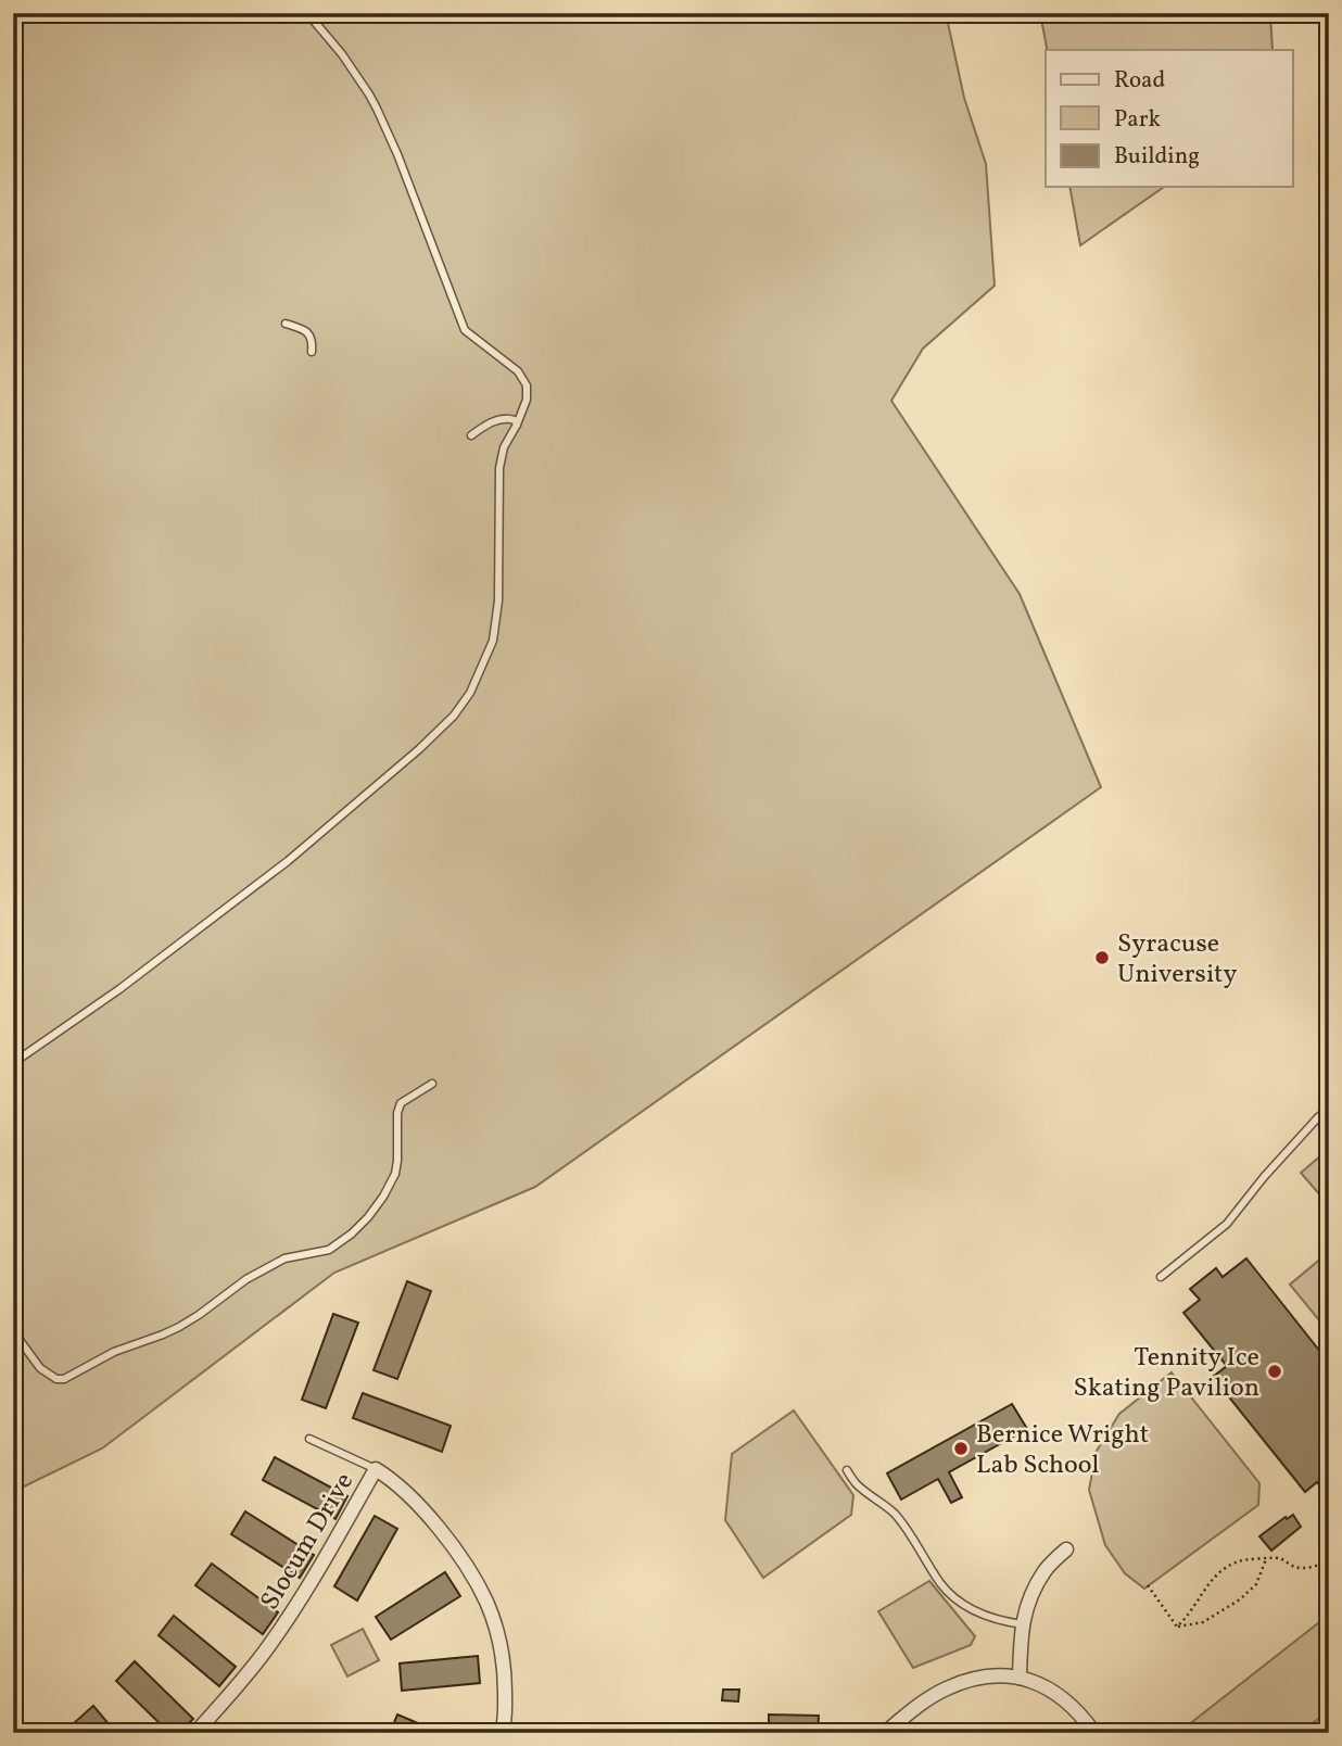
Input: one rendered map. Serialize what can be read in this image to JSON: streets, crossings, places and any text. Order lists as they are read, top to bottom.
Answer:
{
  "streets": {
    "street": ["Slocum Drive"]
  },
  "places": ["Syracuse University", "Tennity Ice Skating Pavilion", "Bernice Wright Lab School"],
  "legend": ["Road", "Park", "Building"]
}
